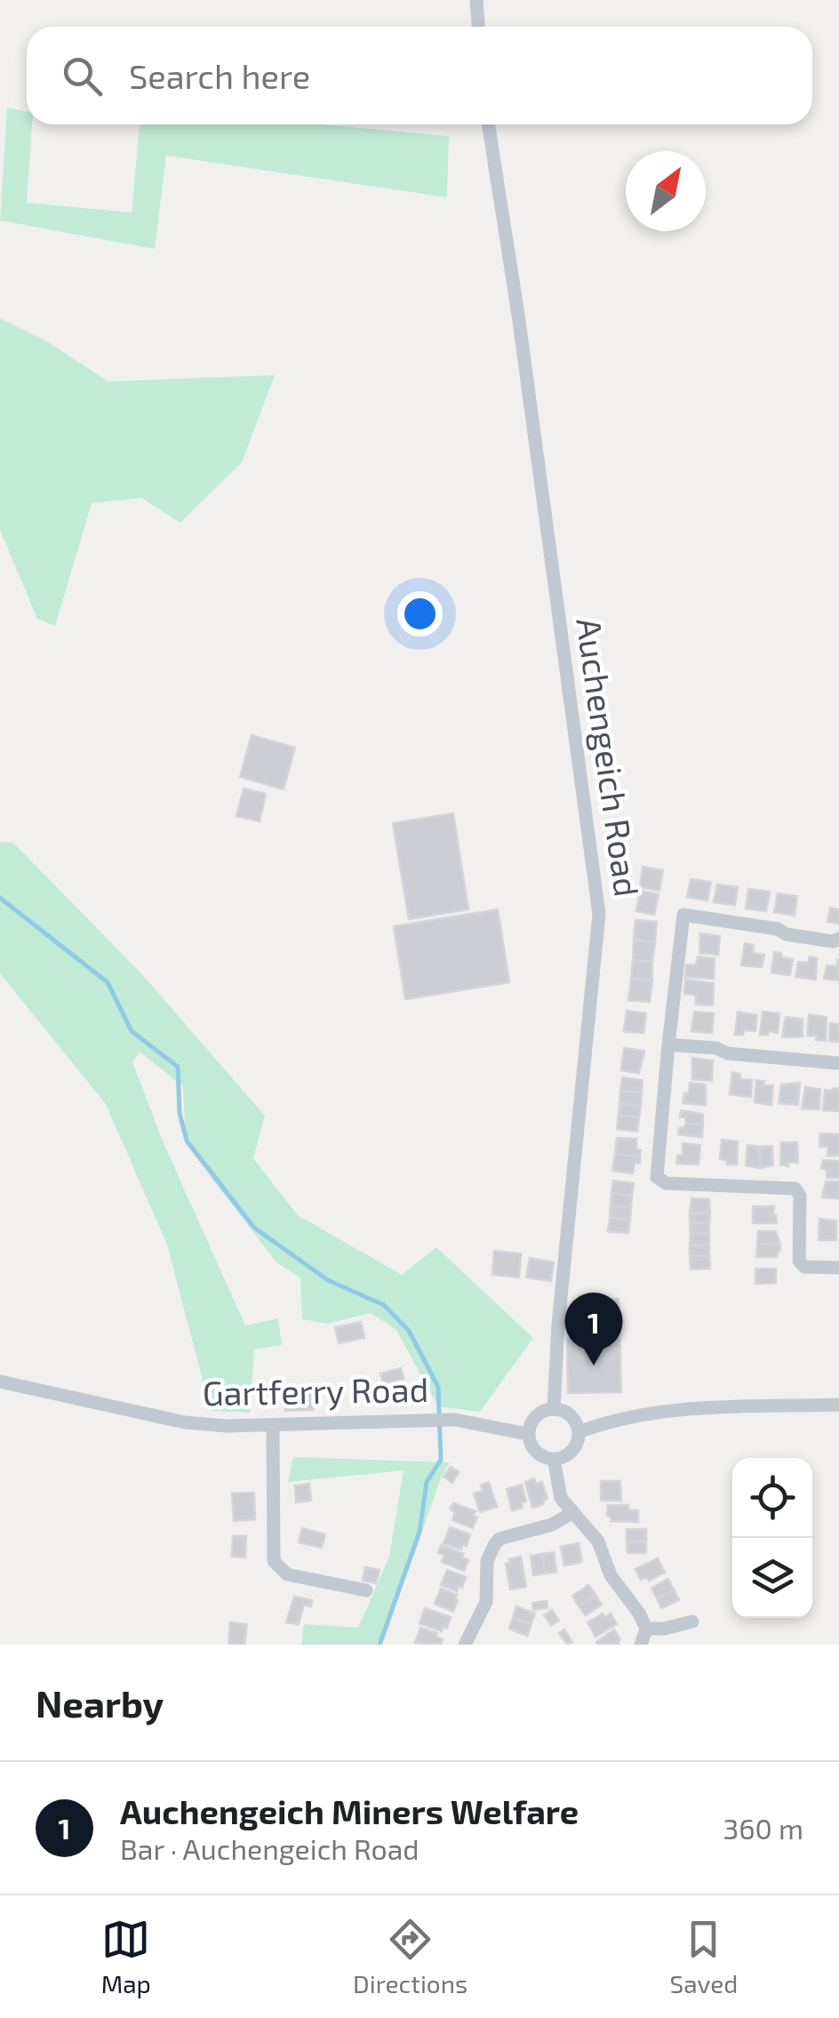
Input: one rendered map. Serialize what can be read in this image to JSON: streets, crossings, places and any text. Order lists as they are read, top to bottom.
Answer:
{
  "streets": {
    "street": ["Auchengeich Road", "Gartferry Road"]
  },
  "crossings": [
    ["Auchengeich Road", "Gartferry Road"]
  ],
  "north": "top right",
  "page": {
    "search": "Search here",
    "pins": "1",
    "heading": "Nearby",
    "list": [
      {
        "mark": "1",
        "name": "Auchengeich Miners Welfare",
        "note": "Bar · Auchengeich Road",
        "value": "360 m"
      }
    ],
    "nav": ["Map", "Directions", "Saved"]
  }
}
